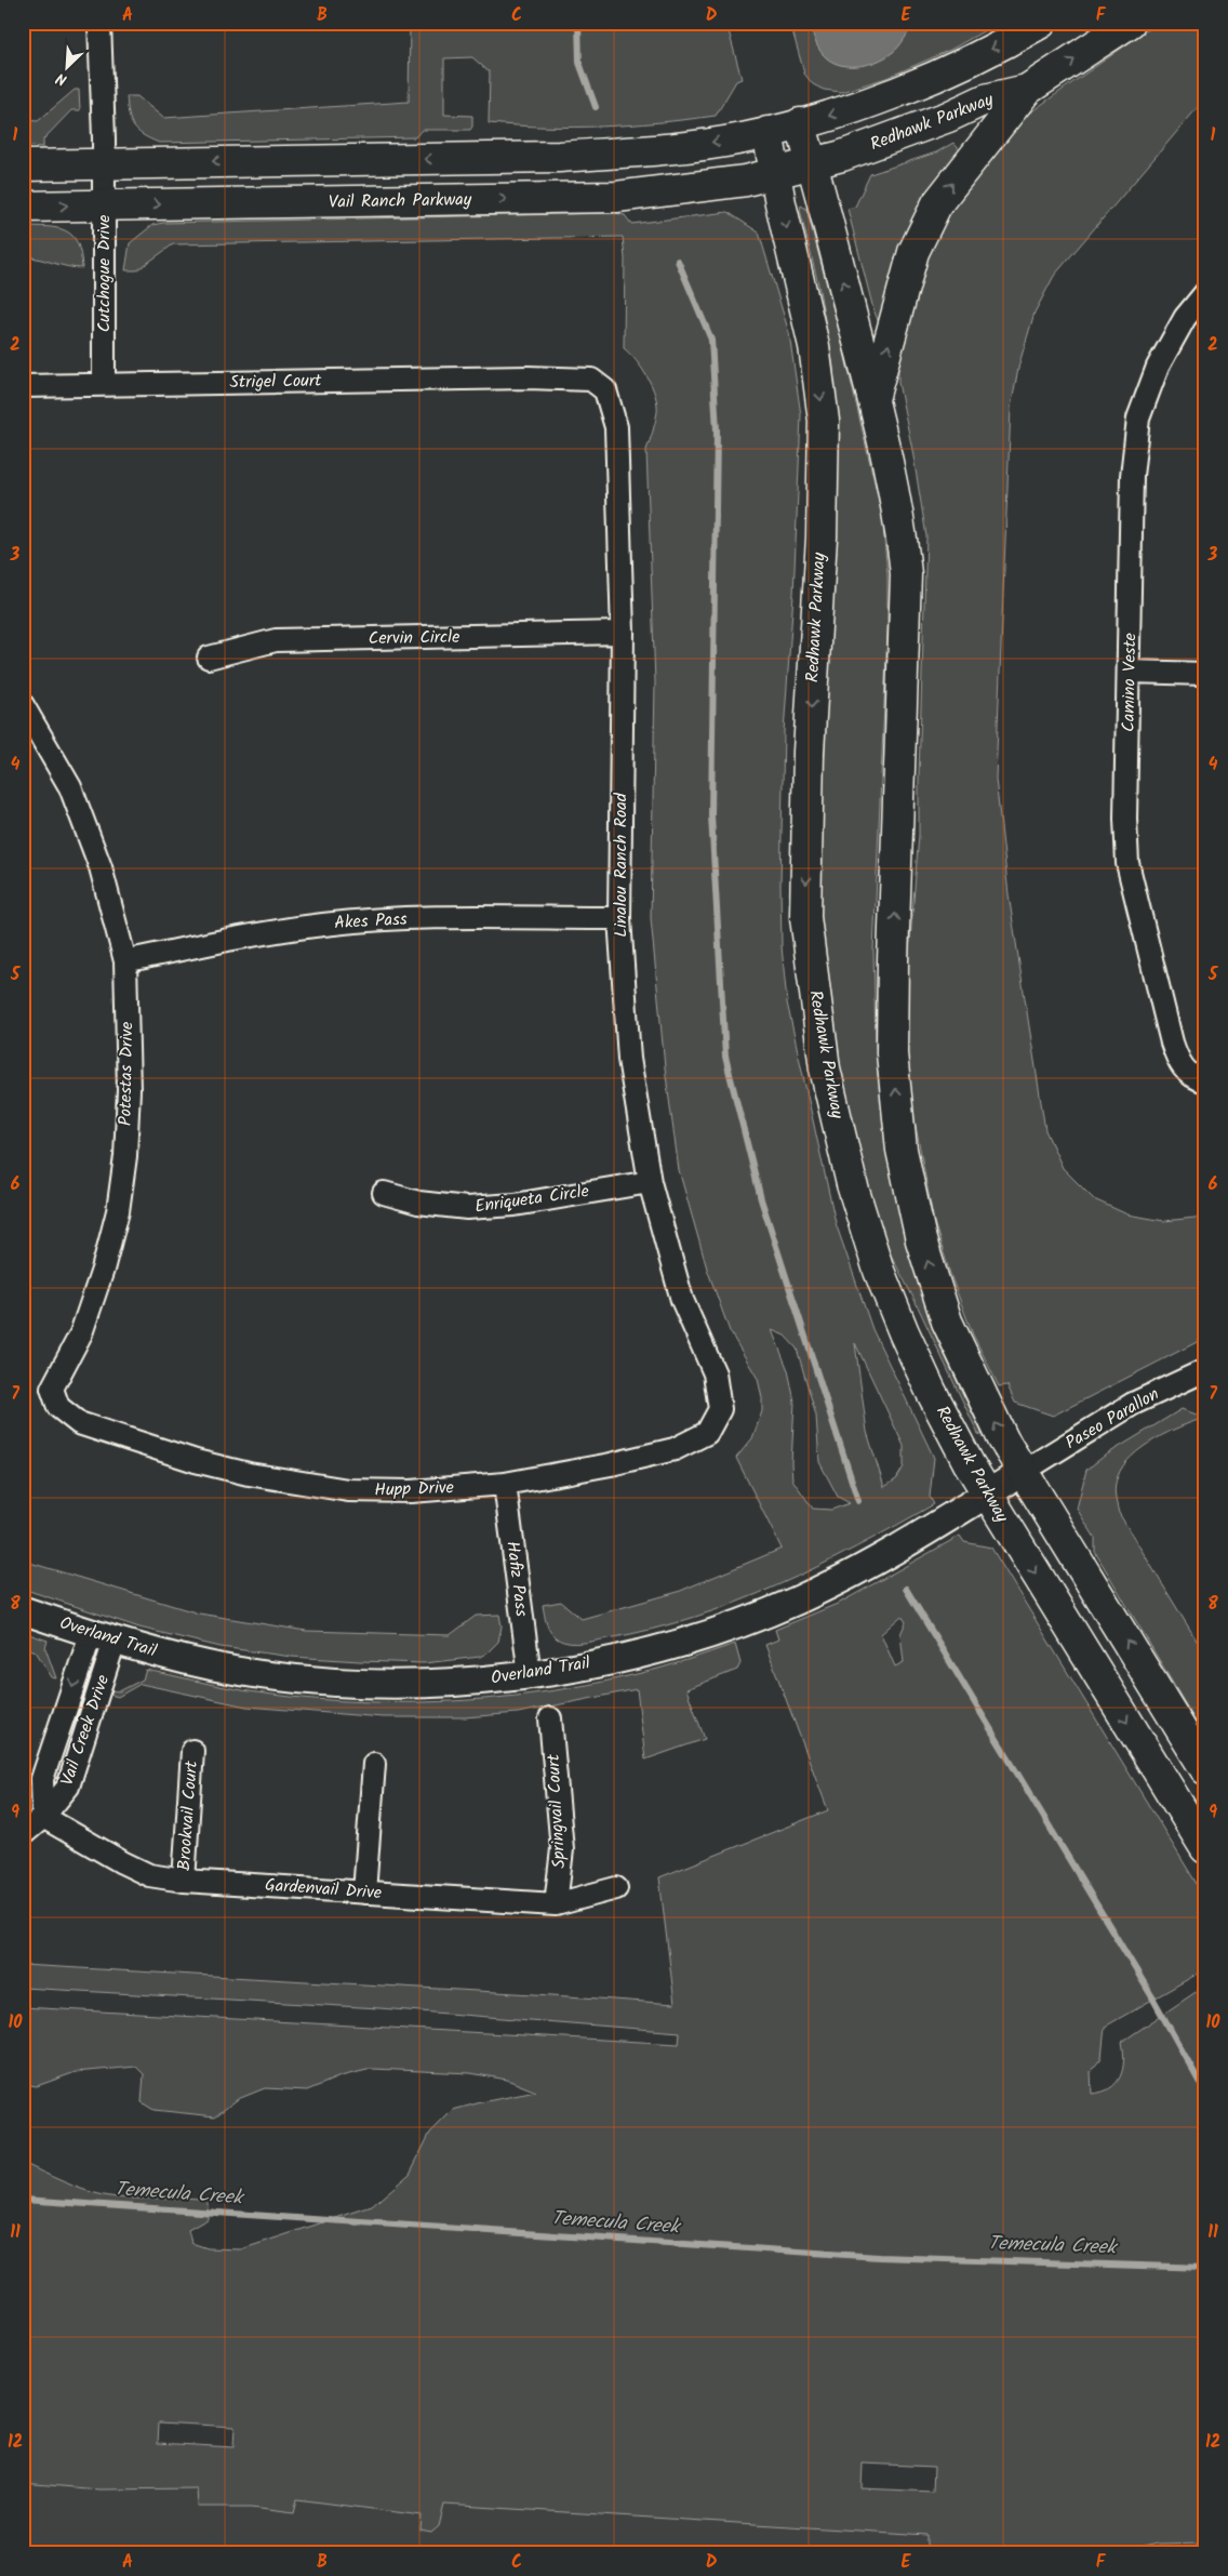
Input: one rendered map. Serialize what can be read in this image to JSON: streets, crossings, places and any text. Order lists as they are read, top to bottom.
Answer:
{
  "streets": {
    "main road": ["Redhawk Parkway", "Vail Ranch Parkway"],
    "street": [
      "Cutchogue Drive",
      "Strigel Court",
      "Cervin Circle",
      "Camino Veste",
      "Linalou Ranch Road",
      "Akes Pass",
      "Potestas Drive",
      "Enriqueta Circle",
      "Paseo Parallon",
      "Hupp Drive",
      "Hafiz Pass",
      "Overland Trail",
      "Vail Creek Drive",
      "Springvail Court",
      "Brookvail Court",
      "Gardenvail Drive"
    ]
  },
  "crossings": [
    ["Redhawk Parkway", "Vail Ranch Parkway"],
    ["Redhawk Parkway", "Overland Trail"],
    ["Vail Ranch Parkway", "Cutchogue Drive"],
    ["Cutchogue Drive", "Strigel Court"],
    ["Strigel Court", "Linalou Ranch Road"],
    ["Cervin Circle", "Linalou Ranch Road"],
    ["Linalou Ranch Road", "Akes Pass"],
    ["Linalou Ranch Road", "Enriqueta Circle"],
    ["Linalou Ranch Road", "Hupp Drive"],
    ["Akes Pass", "Potestas Drive"],
    ["Potestas Drive", "Hupp Drive"],
    ["Paseo Parallon", "Overland Trail"],
    ["Hupp Drive", "Hafiz Pass"],
    ["Hafiz Pass", "Overland Trail"],
    ["Overland Trail", "Vail Creek Drive"],
    ["Vail Creek Drive", "Gardenvail Drive"],
    ["Springvail Court", "Gardenvail Drive"],
    ["Brookvail Court", "Gardenvail Drive"]
  ],
  "water": ["Temecula Creek"],
  "north": "bottom left",
  "grid": {
    "columns": [
      "A",
      "B",
      "C",
      "D",
      "E",
      "F"
    ],
    "rows": [
      "1",
      "2",
      "3",
      "4",
      "5",
      "6",
      "7",
      "8",
      "9",
      "10",
      "11",
      "12"
    ]
  }
}
